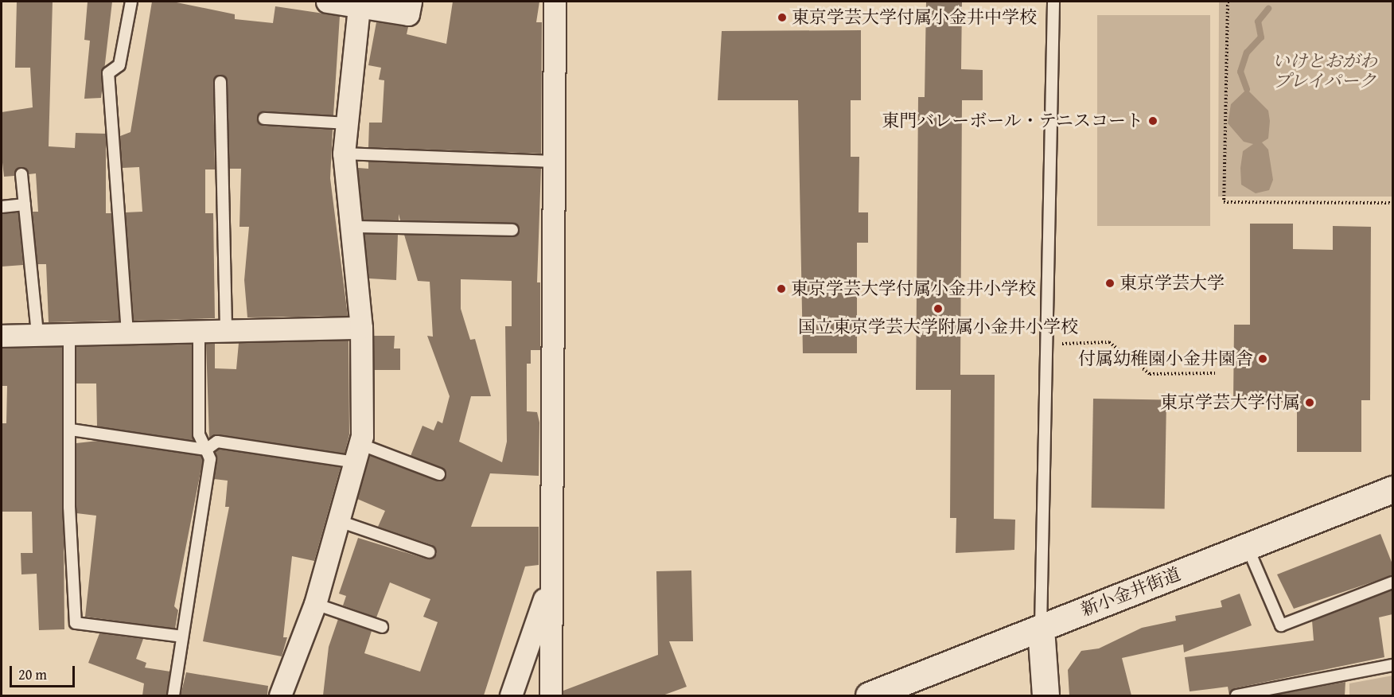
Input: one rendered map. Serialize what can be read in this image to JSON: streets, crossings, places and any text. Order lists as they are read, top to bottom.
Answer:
{
  "streets": {
    "main road": ["新小金井街道"]
  },
  "parks": ["いけとおがわ プレイパーク"],
  "places": [
    "東京学芸大学付属小金井中学校",
    "東門バレーボール・テニスコート",
    "東京学芸大学",
    "東京学芸大学付属小金井小学校",
    "国立東京学芸大学附属小金井小学校",
    "付属幼稚園小金井園舎",
    "東京学芸大学付属"
  ],
  "scale_bar": "20 m"
}
